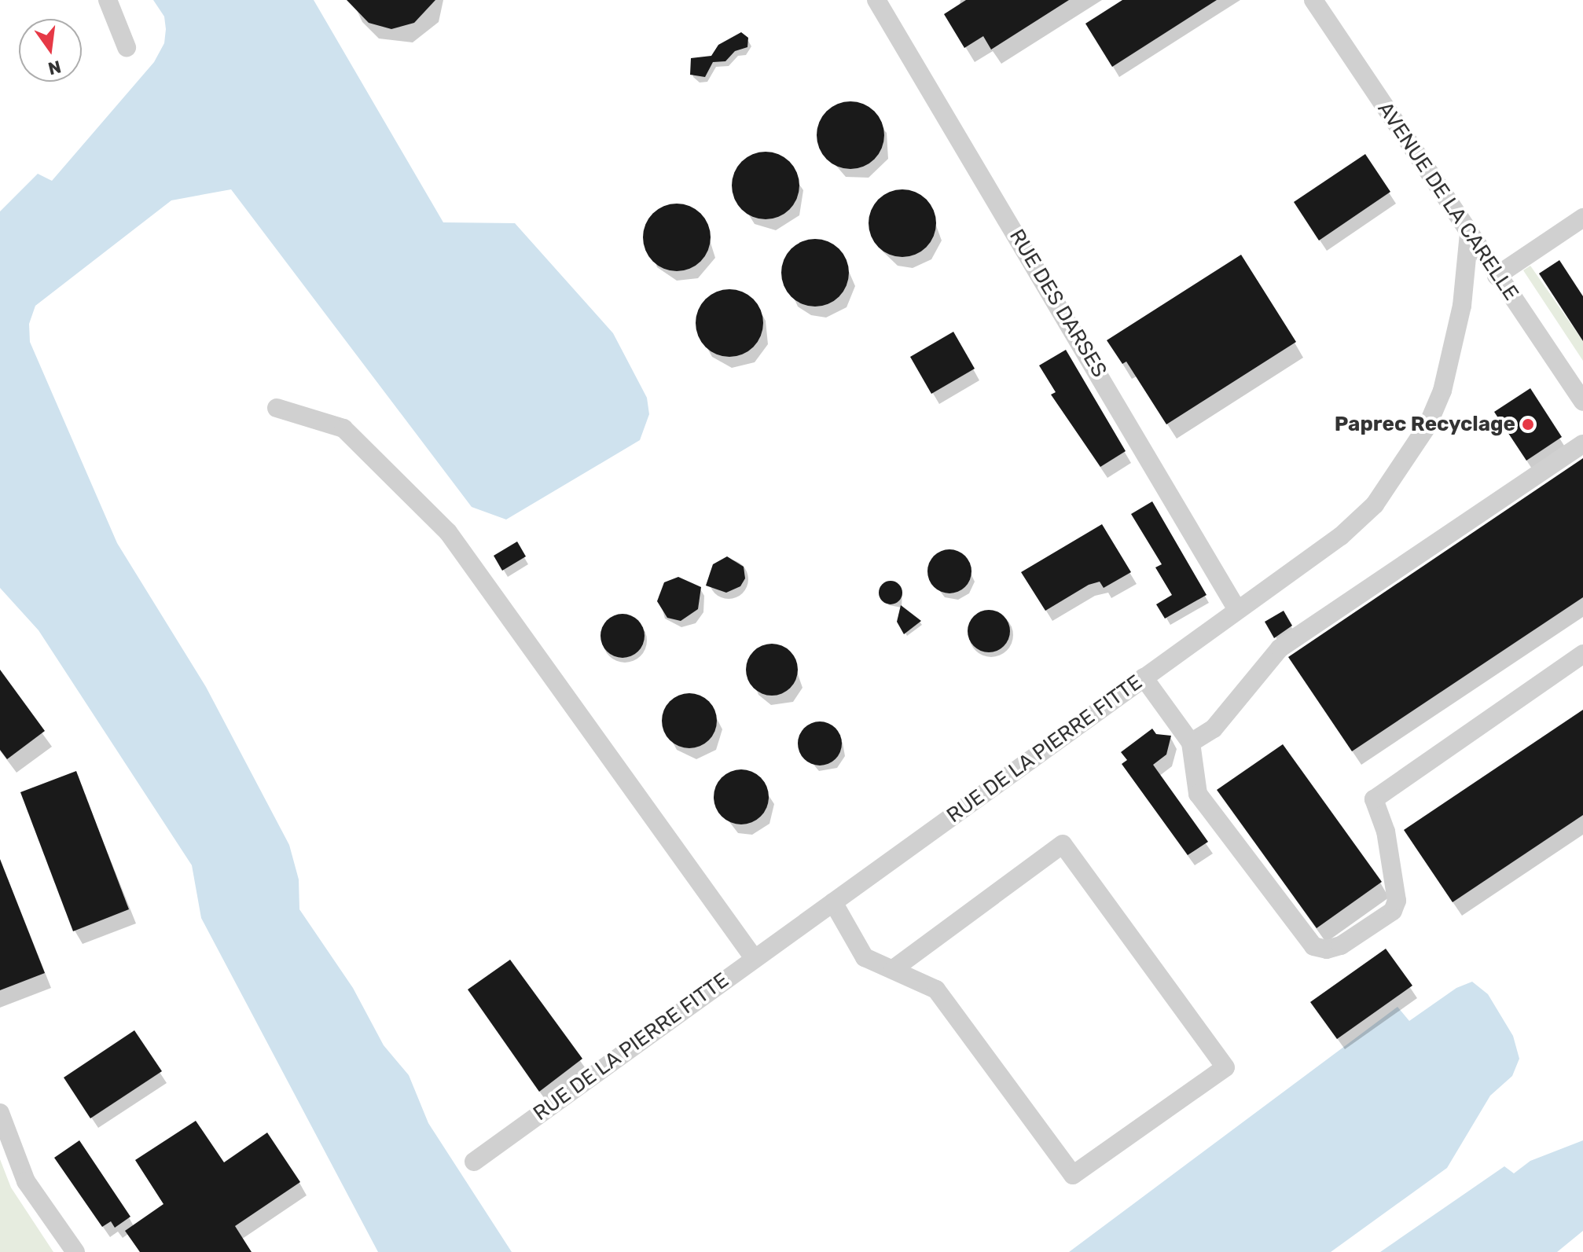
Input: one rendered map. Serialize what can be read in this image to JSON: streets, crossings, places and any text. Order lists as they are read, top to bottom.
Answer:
{
  "streets": {
    "street": ["AVENUE DE LA CARELLE", "RUE DES DARSES", "RUE DE LA PIERRE FITTE"]
  },
  "crossings": [
    ["AVENUE DE LA CARELLE", "RUE DE LA PIERRE FITTE"],
    ["RUE DES DARSES", "RUE DE LA PIERRE FITTE"]
  ],
  "places": ["Paprec Recyclage"],
  "north": "bottom"
}
